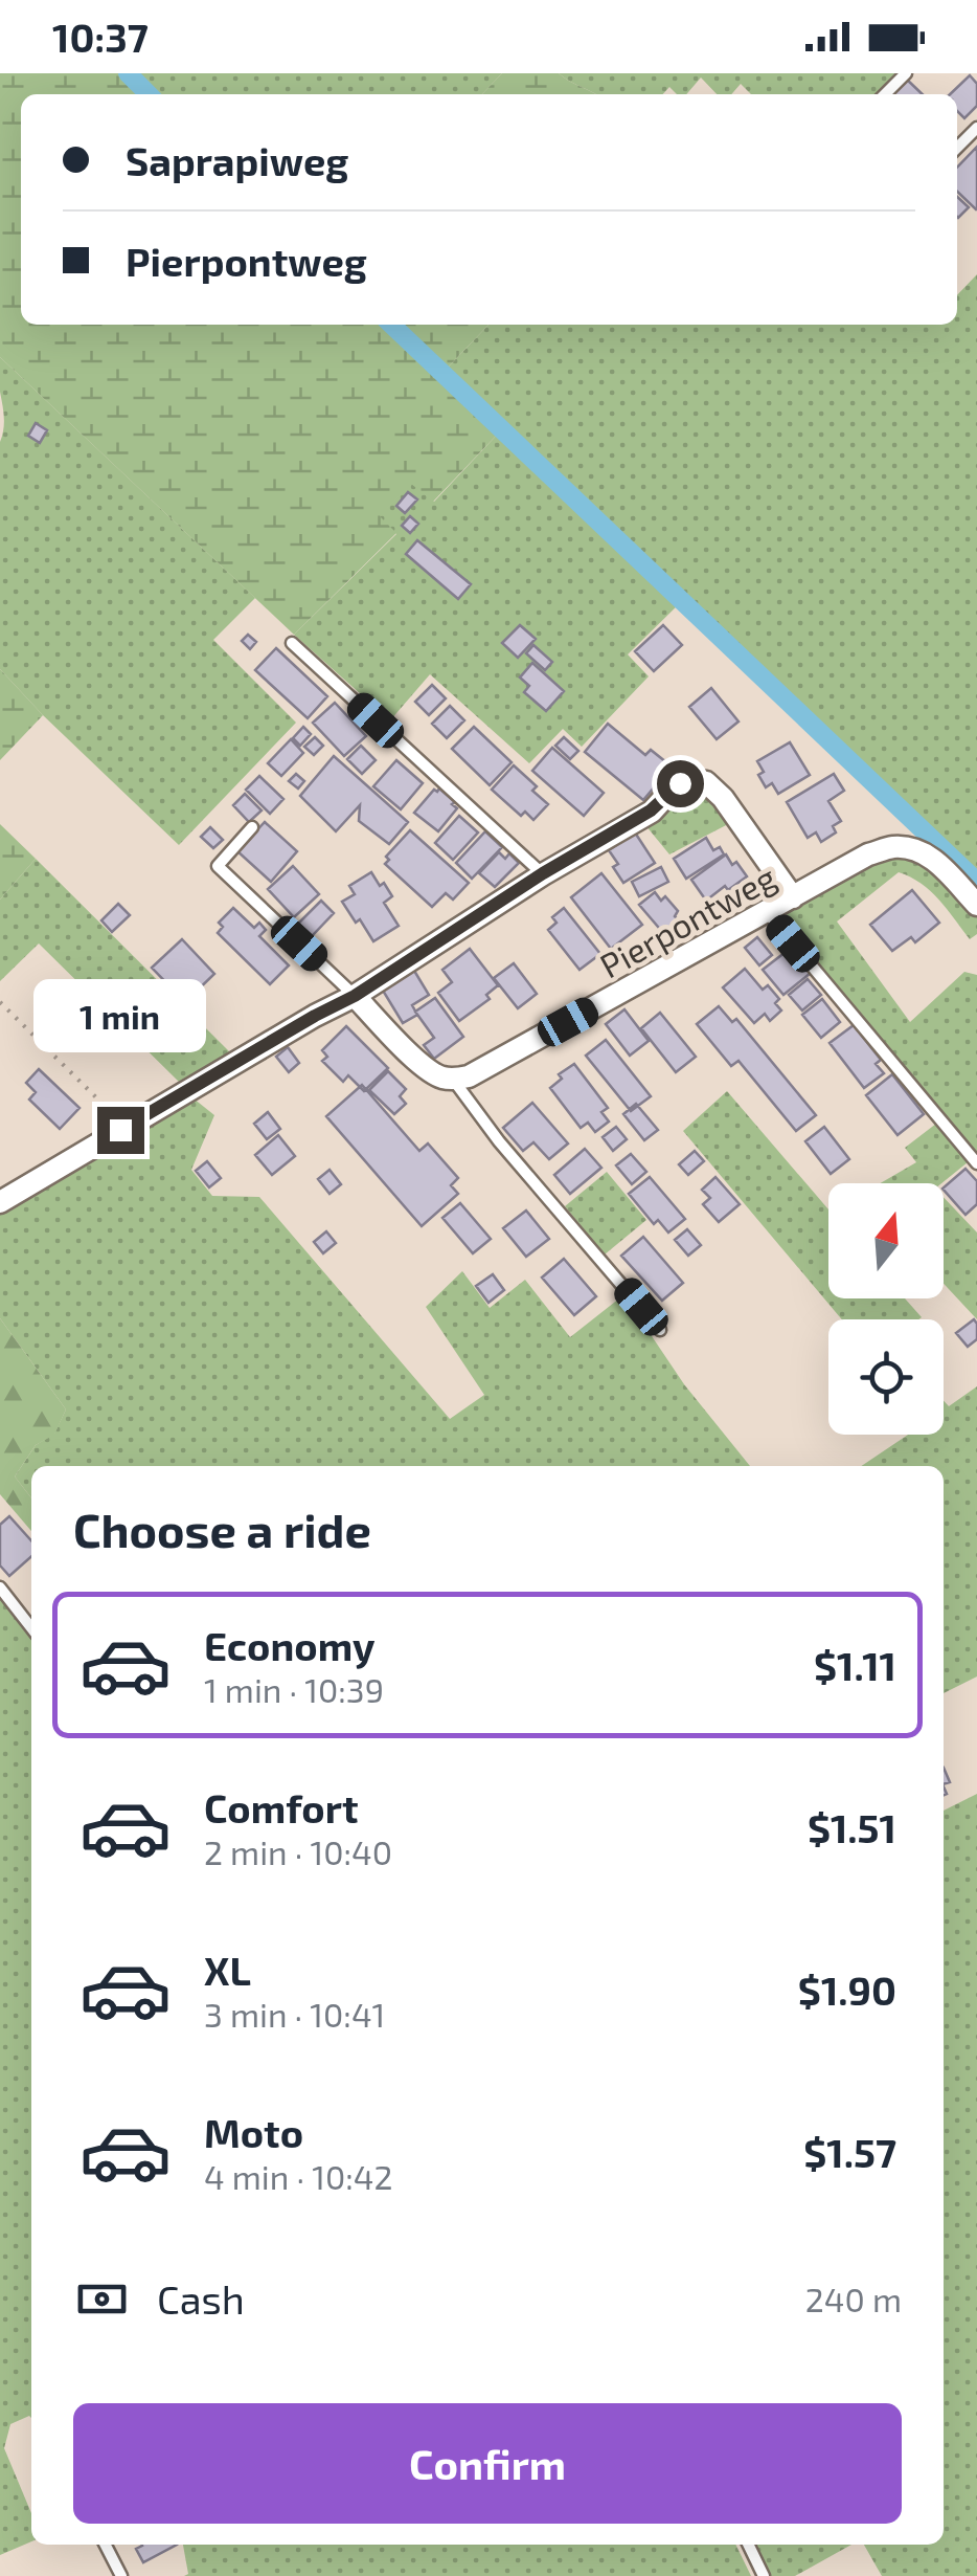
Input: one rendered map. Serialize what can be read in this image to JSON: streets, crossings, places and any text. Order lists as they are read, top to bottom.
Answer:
{
  "streets": {
    "street": ["Pierpontweg"]
  },
  "north": "top",
  "page": {
    "status": "10:37",
    "banner": ["Saprapiweg", "Pierpontweg"],
    "bubble": "1 min",
    "heading": "Choose a ride",
    "list": [
      {
        "name": "Economy",
        "note": "1 min · 10:39",
        "value": "$1.11"
      },
      {
        "name": "Comfort",
        "note": "2 min · 10:40",
        "value": "$1.51"
      },
      {
        "name": "XL",
        "note": "3 min · 10:41",
        "value": "$1.90"
      },
      {
        "name": "Moto",
        "note": "4 min · 10:42",
        "value": "$1.57"
      }
    ],
    "pay": ["Cash", "240 m"],
    "buttons": "Confirm"
  }
}
